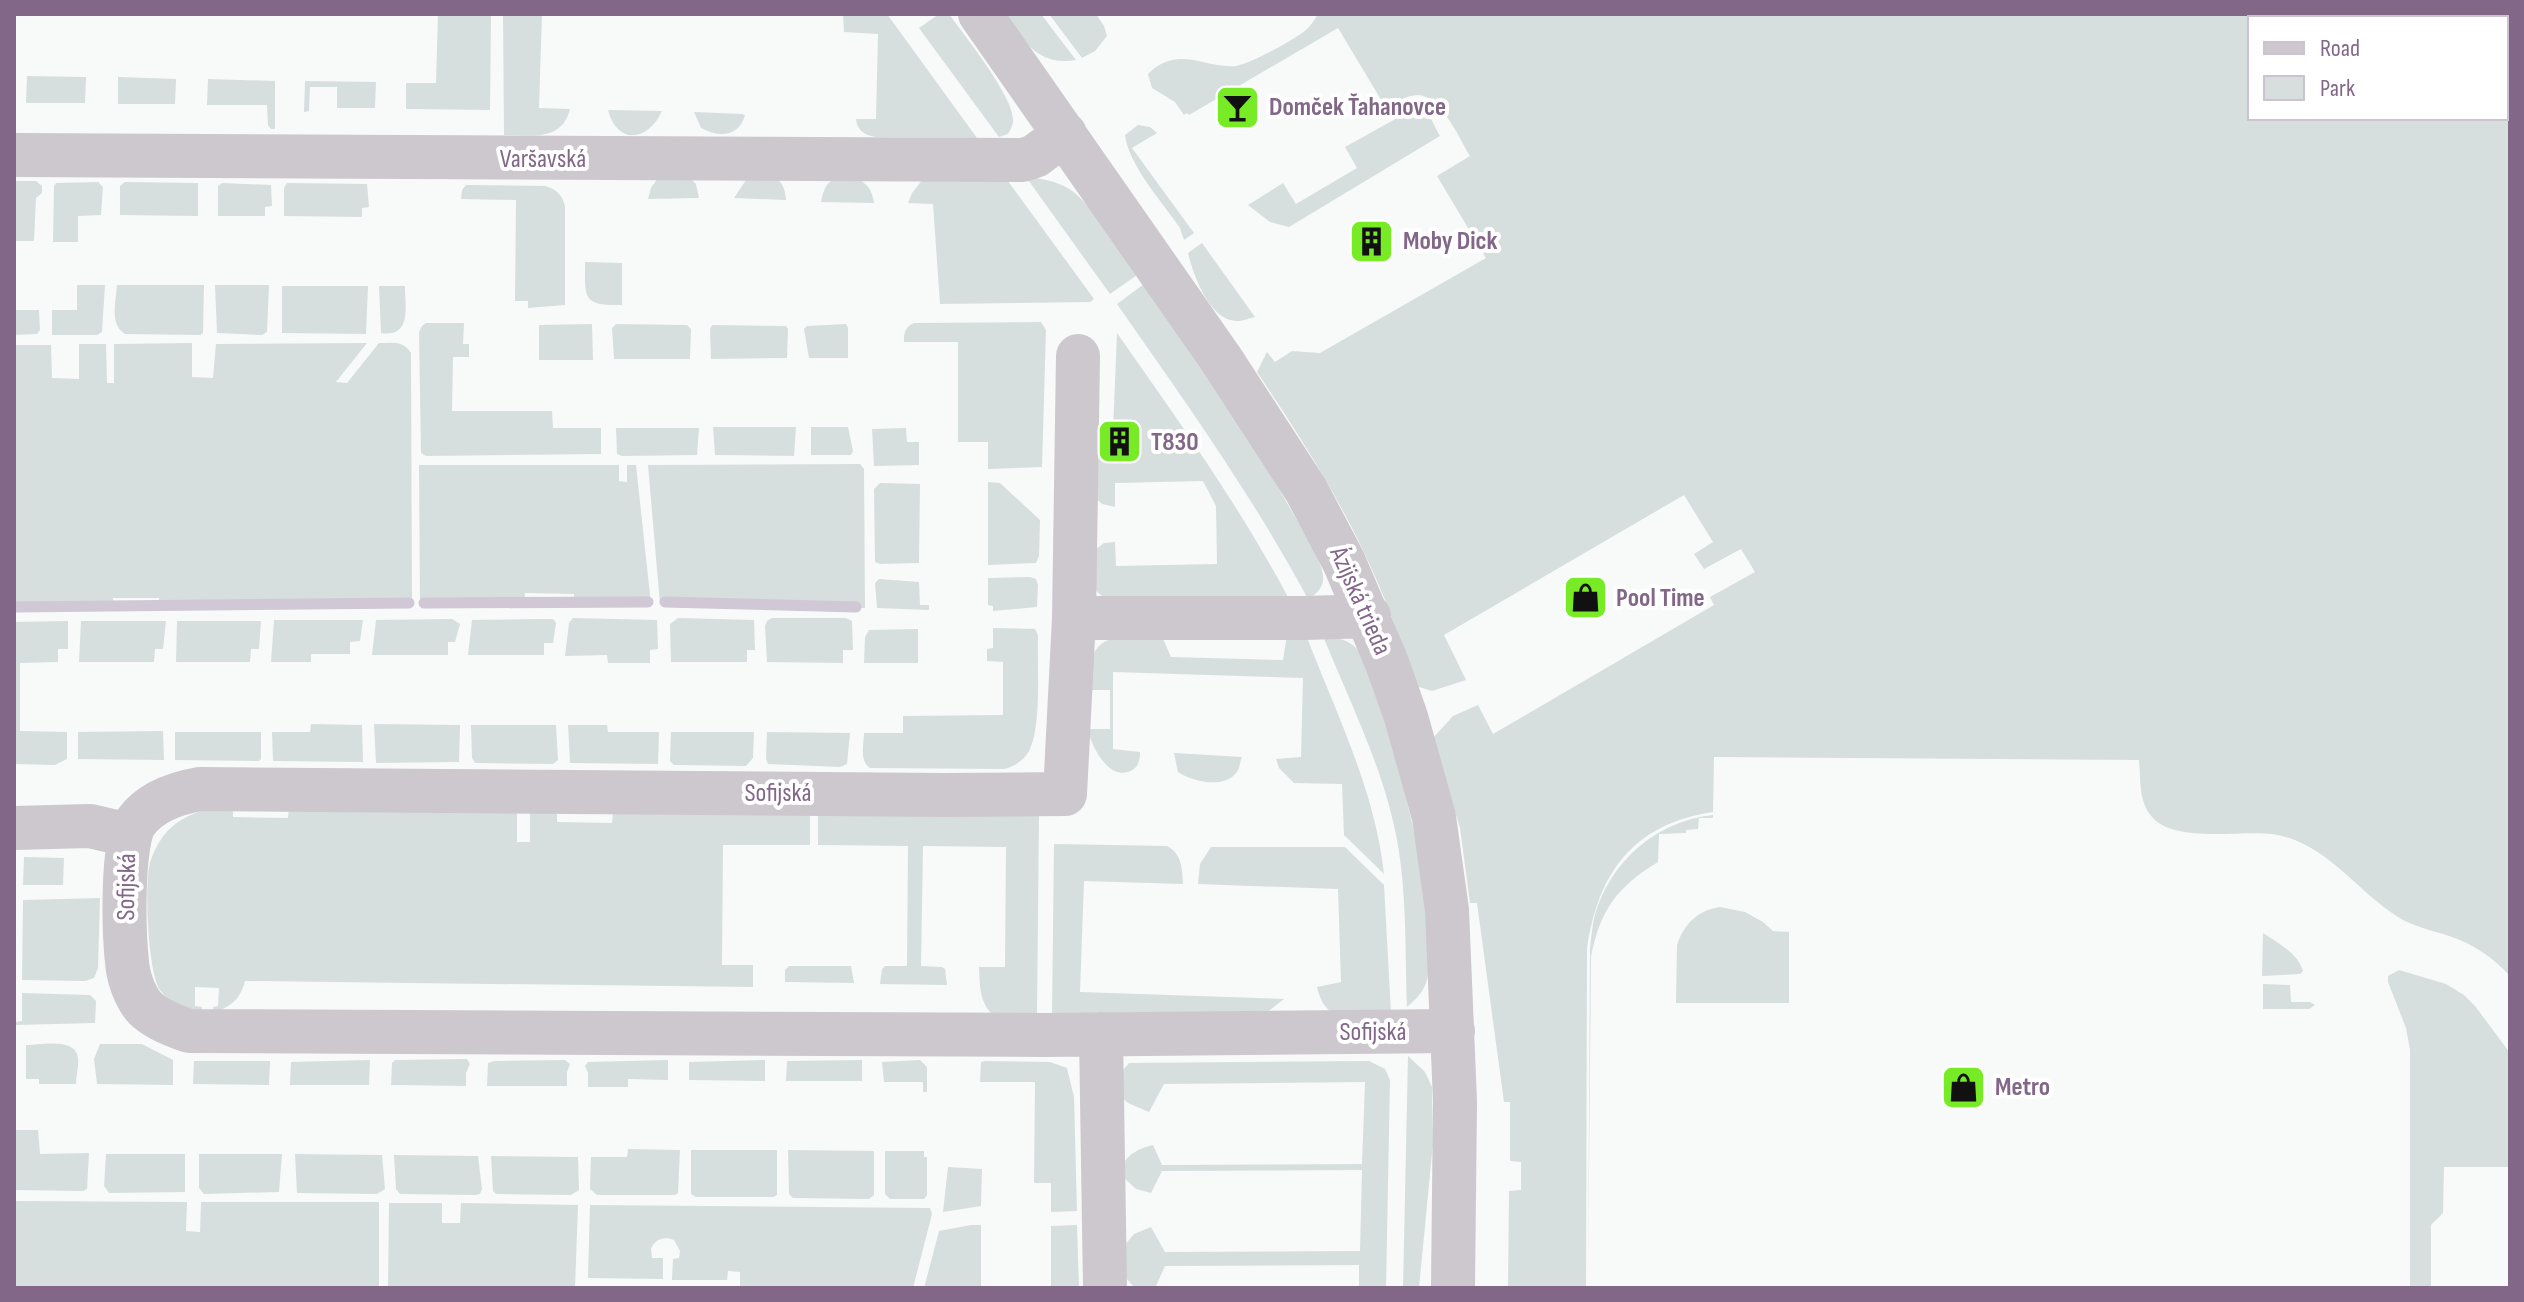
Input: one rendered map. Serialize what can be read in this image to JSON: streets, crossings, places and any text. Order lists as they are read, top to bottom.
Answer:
{
  "streets": {
    "street": ["Varšavská", "Ázijská trieda", "Sofijská"]
  },
  "crossings": [
    ["Varšavská", "Ázijská trieda"],
    ["Ázijská trieda", "Sofijská"]
  ],
  "places": {
    "bar": ["Domček Ťahanovce"],
    "building": ["Moby Dick", "T830"],
    "shop": ["Pool Time", "Metro"]
  },
  "legend": ["Road", "Park"]
}
